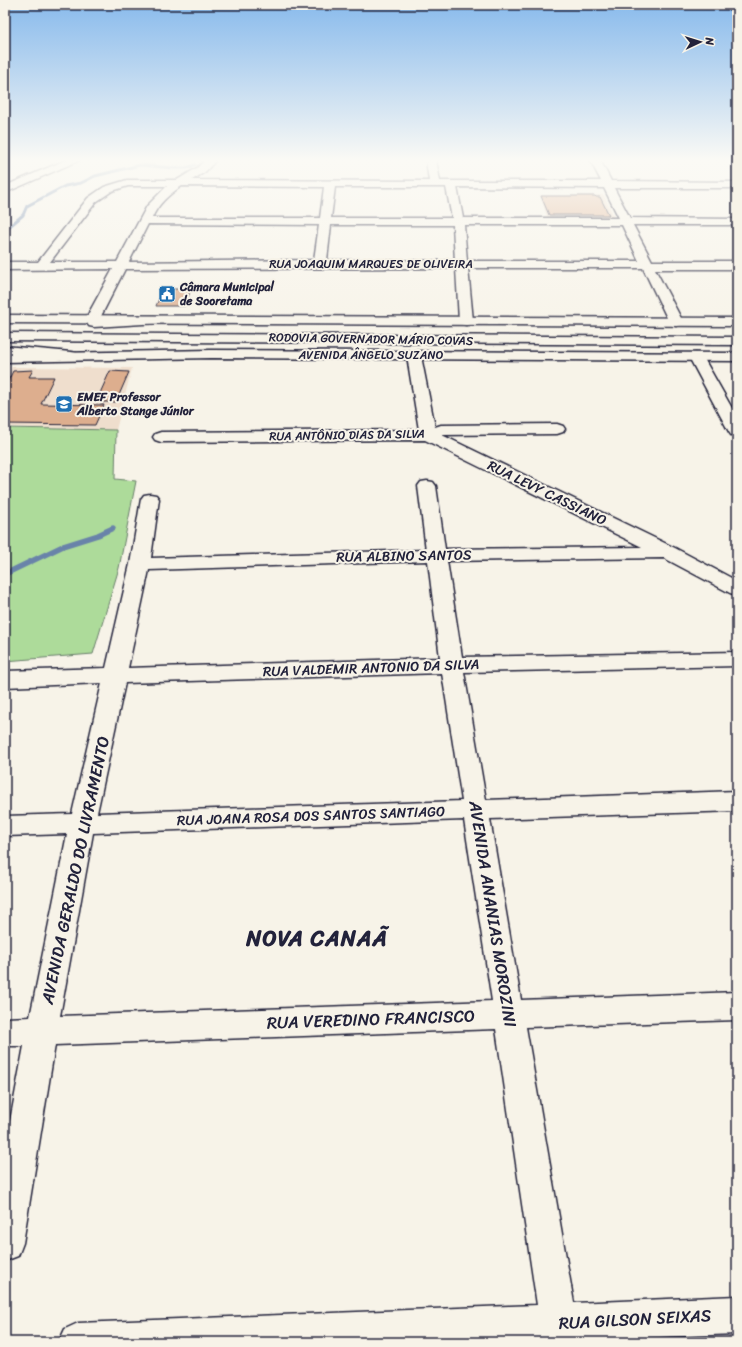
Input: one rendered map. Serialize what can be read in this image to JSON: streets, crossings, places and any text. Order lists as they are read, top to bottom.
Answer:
{
  "streets": {
    "main road": [
      "RUA JOAQUIM MARQUES DE OLIVEIRA",
      "RODOVIA GOVERNADOR MÁRIO COVAS",
      "AVENIDA ÂNGELO SUZANO",
      "RUA ANTÔNIO DIAS DA SILVA",
      "RUA LEVY CASSIANO",
      "RUA ALBINO SANTOS",
      "RUA VALDEMIR ANTONIO DA SILVA",
      "RUA JOANA ROSA DOS SANTOS SANTIAGO",
      "AVENIDA GERALDO DO LIVRAMENTO",
      "AVENIDA ANANIAS MOROZINI",
      "RUA VEREDINO FRANCISCO",
      "RUA GILSON SEIXAS"
    ]
  },
  "crossings": [
    ["RUA ANTÔNIO DIAS DA SILVA", "RUA LEVY CASSIANO"],
    ["RUA LEVY CASSIANO", "RUA ALBINO SANTOS"],
    ["RUA ALBINO SANTOS", "AVENIDA GERALDO DO LIVRAMENTO"],
    ["RUA ALBINO SANTOS", "AVENIDA ANANIAS MOROZINI"],
    ["RUA VALDEMIR ANTONIO DA SILVA", "AVENIDA GERALDO DO LIVRAMENTO"],
    ["RUA VALDEMIR ANTONIO DA SILVA", "AVENIDA ANANIAS MOROZINI"],
    ["RUA JOANA ROSA DOS SANTOS SANTIAGO", "AVENIDA GERALDO DO LIVRAMENTO"],
    ["RUA JOANA ROSA DOS SANTOS SANTIAGO", "AVENIDA ANANIAS MOROZINI"],
    ["AVENIDA GERALDO DO LIVRAMENTO", "RUA VEREDINO FRANCISCO"],
    ["AVENIDA ANANIAS MOROZINI", "RUA VEREDINO FRANCISCO"],
    ["AVENIDA ANANIAS MOROZINI", "RUA GILSON SEIXAS"]
  ],
  "districts": ["NOVA CANAÃ"],
  "places": {
    "public building": ["Câmara Municipal de Sooretama"],
    "school or university": ["EMEF Professor Alberto Stange Júnior"]
  },
  "north": "right"
}
